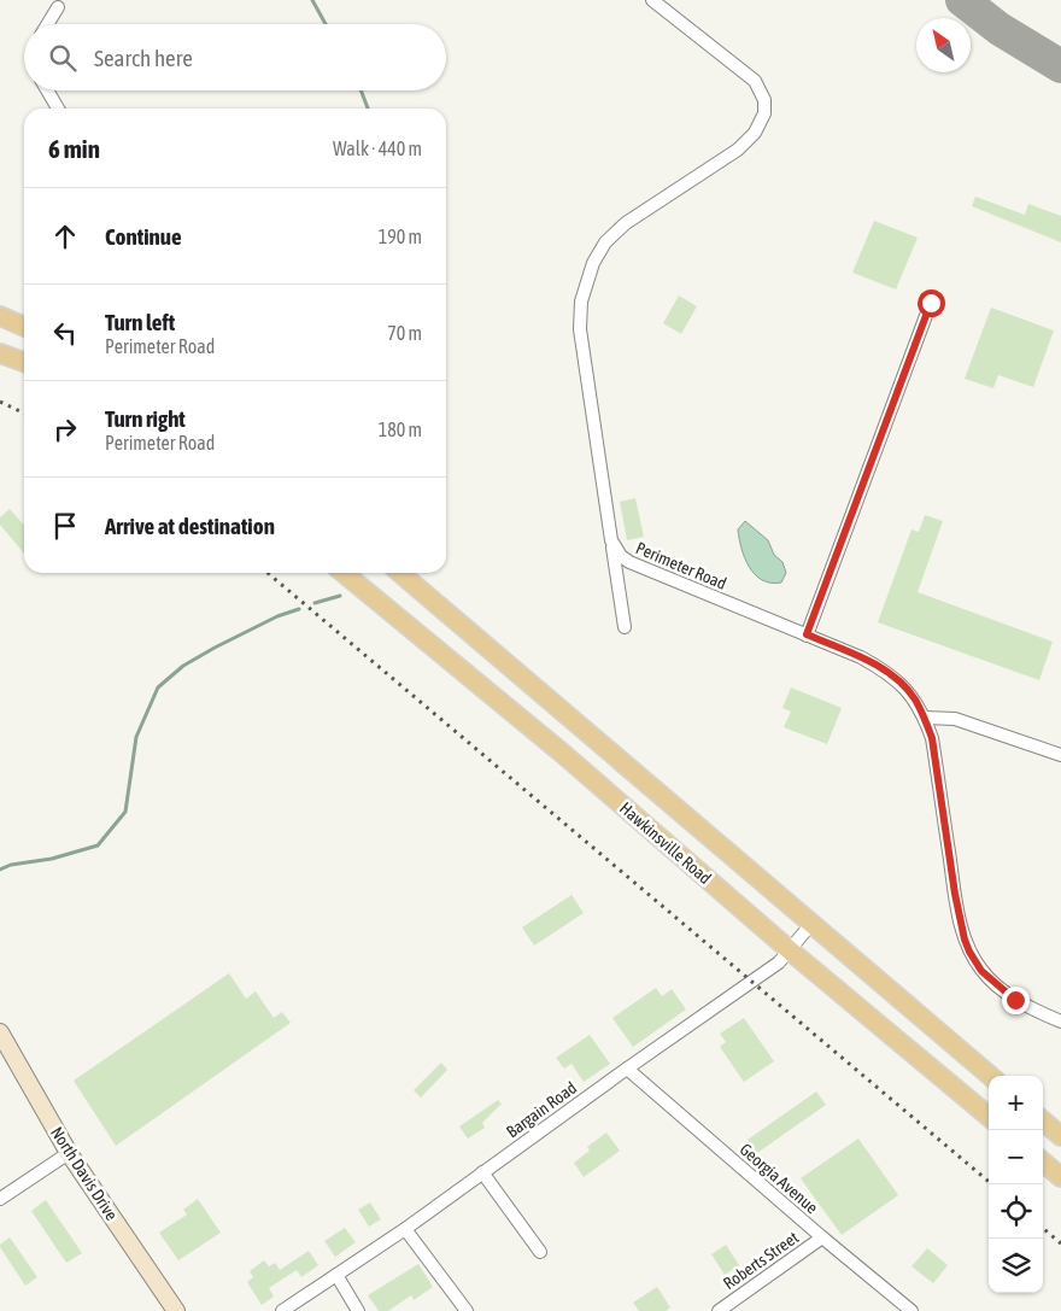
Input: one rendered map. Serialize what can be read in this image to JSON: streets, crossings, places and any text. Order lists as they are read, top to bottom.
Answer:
{
  "streets": {
    "main road": ["Hawkinsville Road", "North Davis Drive"],
    "street": [
      "Perimeter Road",
      "Bargain Road",
      "Georgia Avenue",
      "Roberts Street"
    ]
  },
  "crossings": [
    ["Hawkinsville Road", "Bargain Road"],
    ["Bargain Road", "Georgia Avenue"],
    ["Georgia Avenue", "Roberts Street"]
  ],
  "north": "top left",
  "page": {
    "search": "Search here",
    "heading": ["6 min", "Walk · 440 m"],
    "list": [
      ["Continue", "190 m"],
      ["Turn left", "Perimeter Road", "70 m"],
      ["Turn right", "Perimeter Road", "180 m"],
      "Arrive at destination"
    ],
    "map_buttons": ["+", "−"]
  }
}
